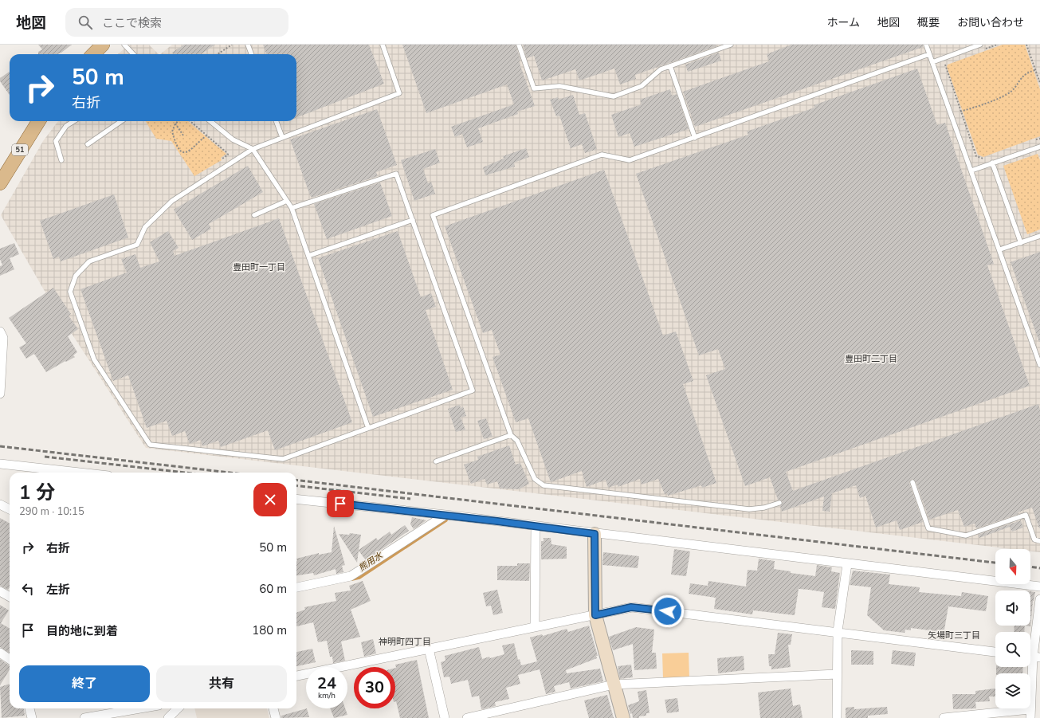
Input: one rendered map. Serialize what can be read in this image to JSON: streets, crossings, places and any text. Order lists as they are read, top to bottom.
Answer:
{
  "streets": {
    "main road": ["51"]
  },
  "districts": [
    "豊田町一丁目",
    "豊田町二丁目",
    "矢場町三丁目",
    "神明町四丁目"
  ],
  "water": ["熊用水"],
  "north": "bottom",
  "page": {
    "header": "地図",
    "search": "ここで検索",
    "nav": [
      "ホーム",
      "地図",
      "概要",
      "お問い合わせ"
    ],
    "turn": ["50 m", "右折"],
    "heading": ["1 分", "290 m · 10:15"],
    "list": [
      {
        "name": "右折",
        "value": "50 m"
      },
      {
        "name": "左折",
        "value": "60 m"
      },
      {
        "name": "目的地に到着",
        "value": "180 m"
      }
    ],
    "buttons": ["終了", "共有"],
    "speed": "24 km/h",
    "limit": "30"
  }
}
